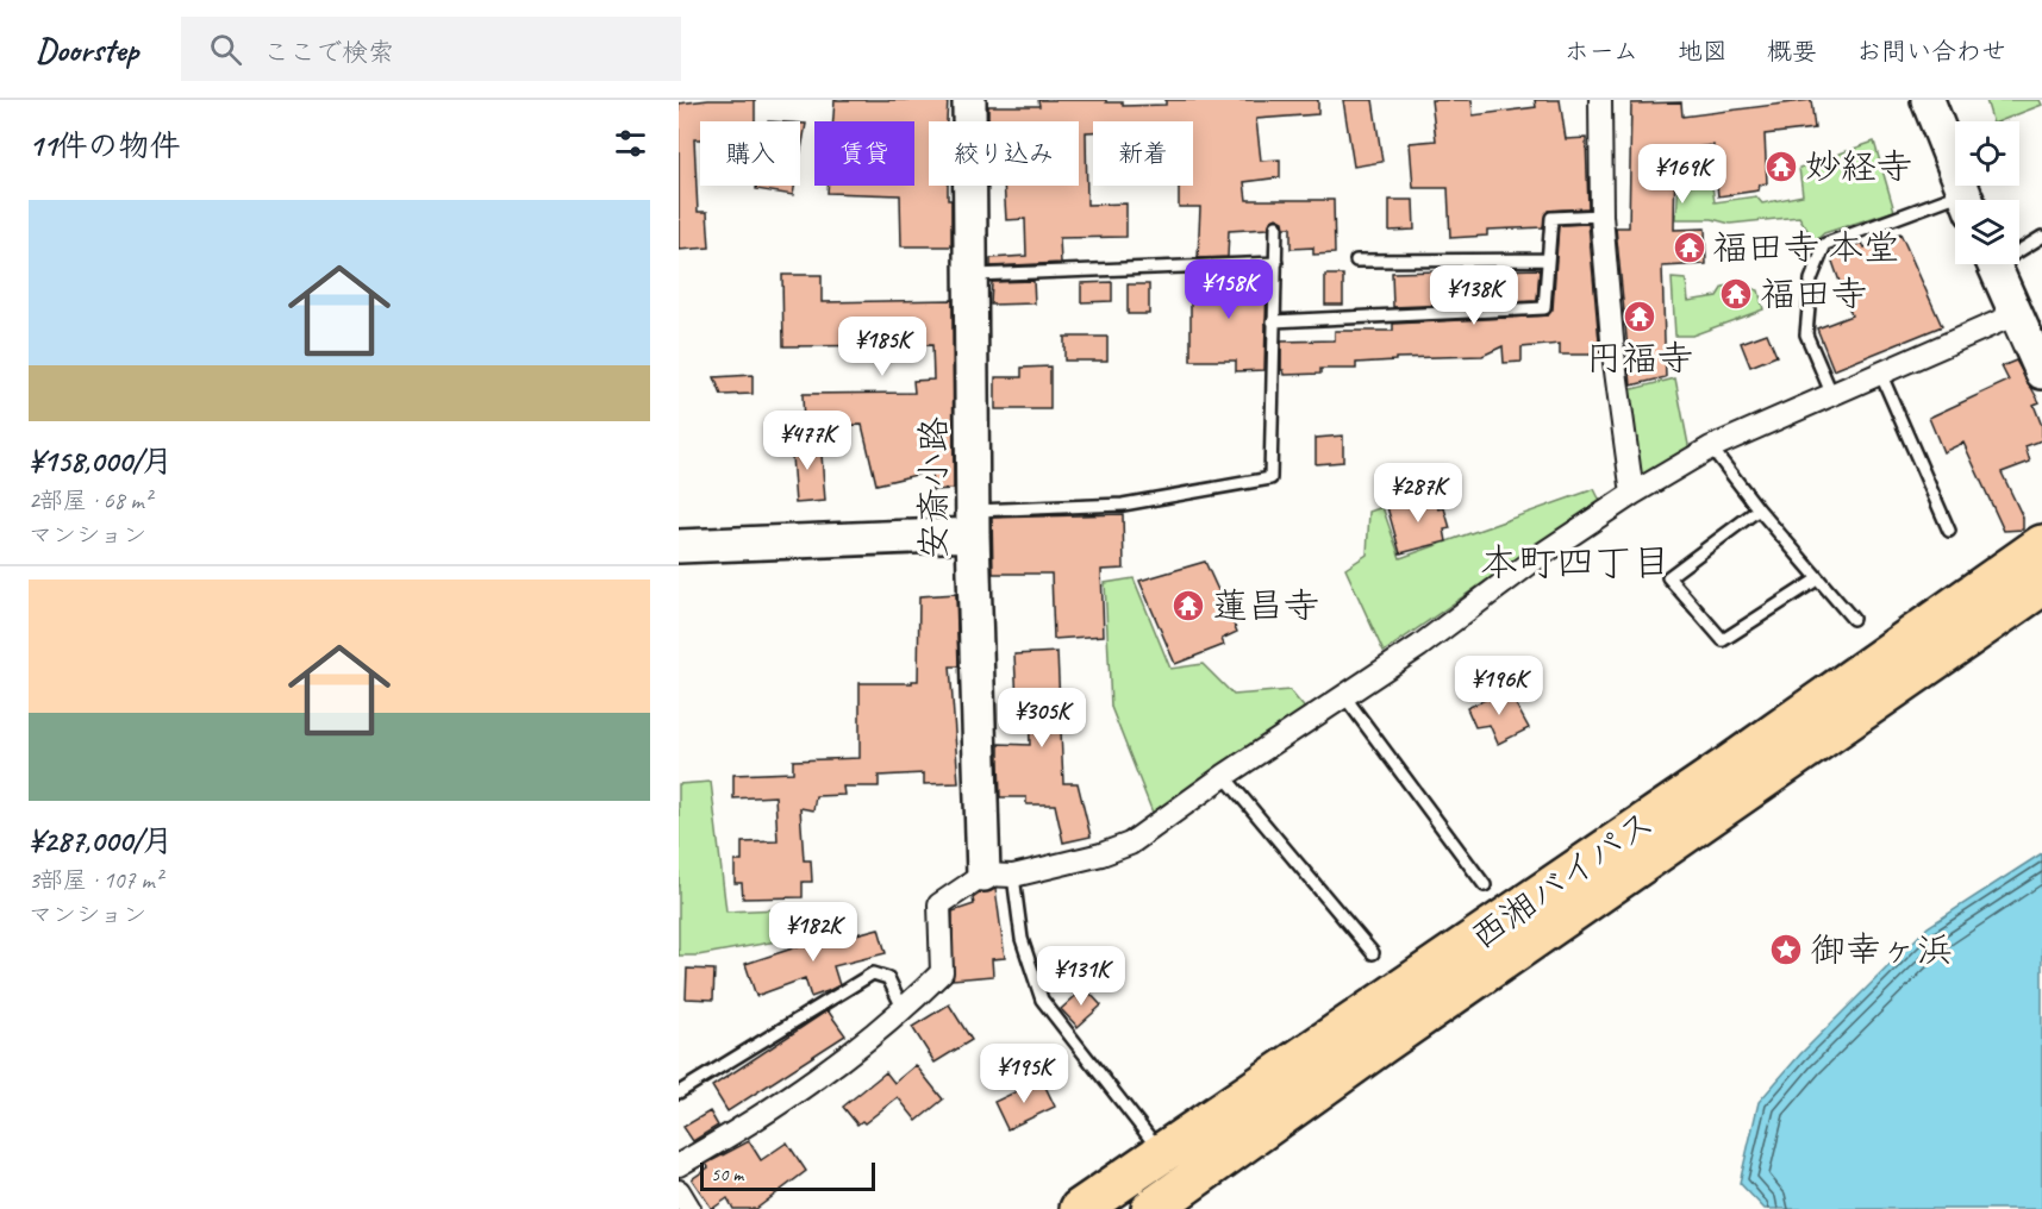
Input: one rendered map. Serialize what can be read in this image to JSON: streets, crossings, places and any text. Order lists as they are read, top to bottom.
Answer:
{
  "streets": {
    "highway": ["西湘バイパス"],
    "street": ["安斎小路"]
  },
  "districts": ["本町四丁目"],
  "places": {
    "temple": [
      "妙経寺",
      "福田寺 本堂",
      "福田寺",
      "円福寺",
      "蓮昌寺"
    ],
    "place": ["御幸ヶ浜"]
  },
  "scale_bar": "50 m",
  "page": {
    "header": "Doorstep",
    "search": "ここで検索",
    "nav": [
      "ホーム",
      "地図",
      "概要",
      "お問い合わせ"
    ],
    "heading": "11件の物件",
    "chip": [
      "購入",
      "賃貸",
      "絞り込み",
      "新着"
    ],
    "price": [
      "¥169K",
      "¥158K",
      "¥138K",
      "¥185K",
      "¥477K",
      "¥287K",
      "¥196K",
      "¥305K",
      "¥182K",
      "¥131K",
      "¥195K"
    ],
    "list": [
      {
        "name": "¥158,000/月",
        "note": "2部屋 · 68 m² · マンション"
      },
      {
        "name": "¥287,000/月",
        "note": "3部屋 · 107 m² · マンション"
      }
    ],
    "scale": "50 m"
  }
}
